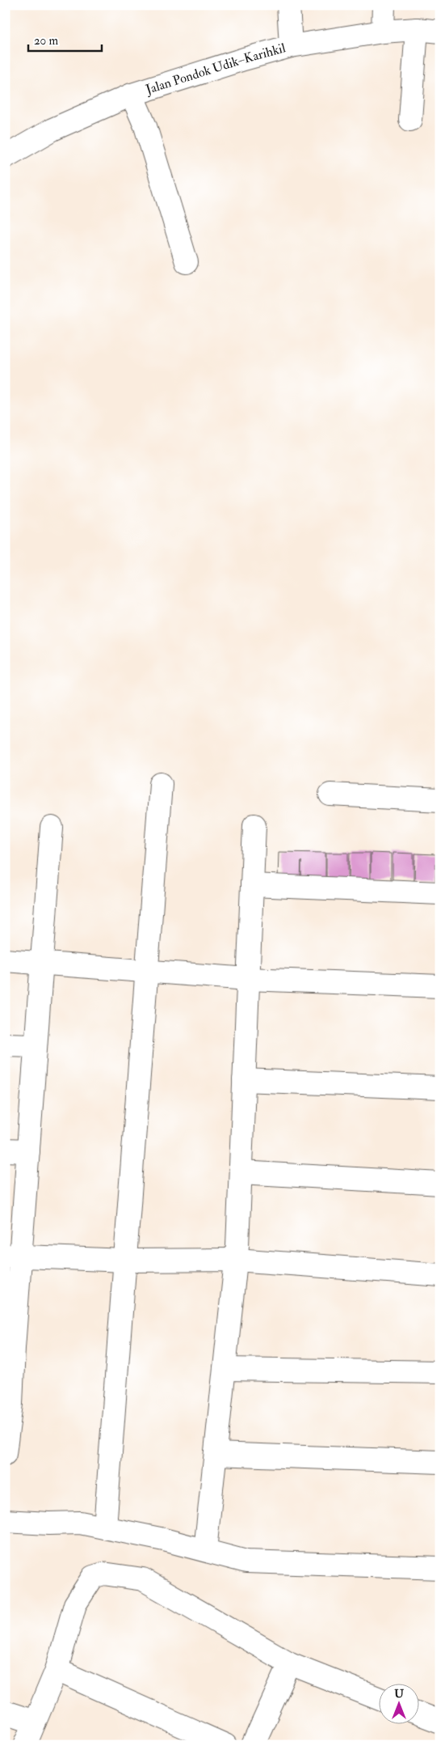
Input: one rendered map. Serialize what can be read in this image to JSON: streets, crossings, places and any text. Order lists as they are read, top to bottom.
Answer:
{
  "streets": {
    "street": ["Jalan Pondok Udik–Karihkil"]
  },
  "scale_bar": "20 m",
  "north": "top"
}
